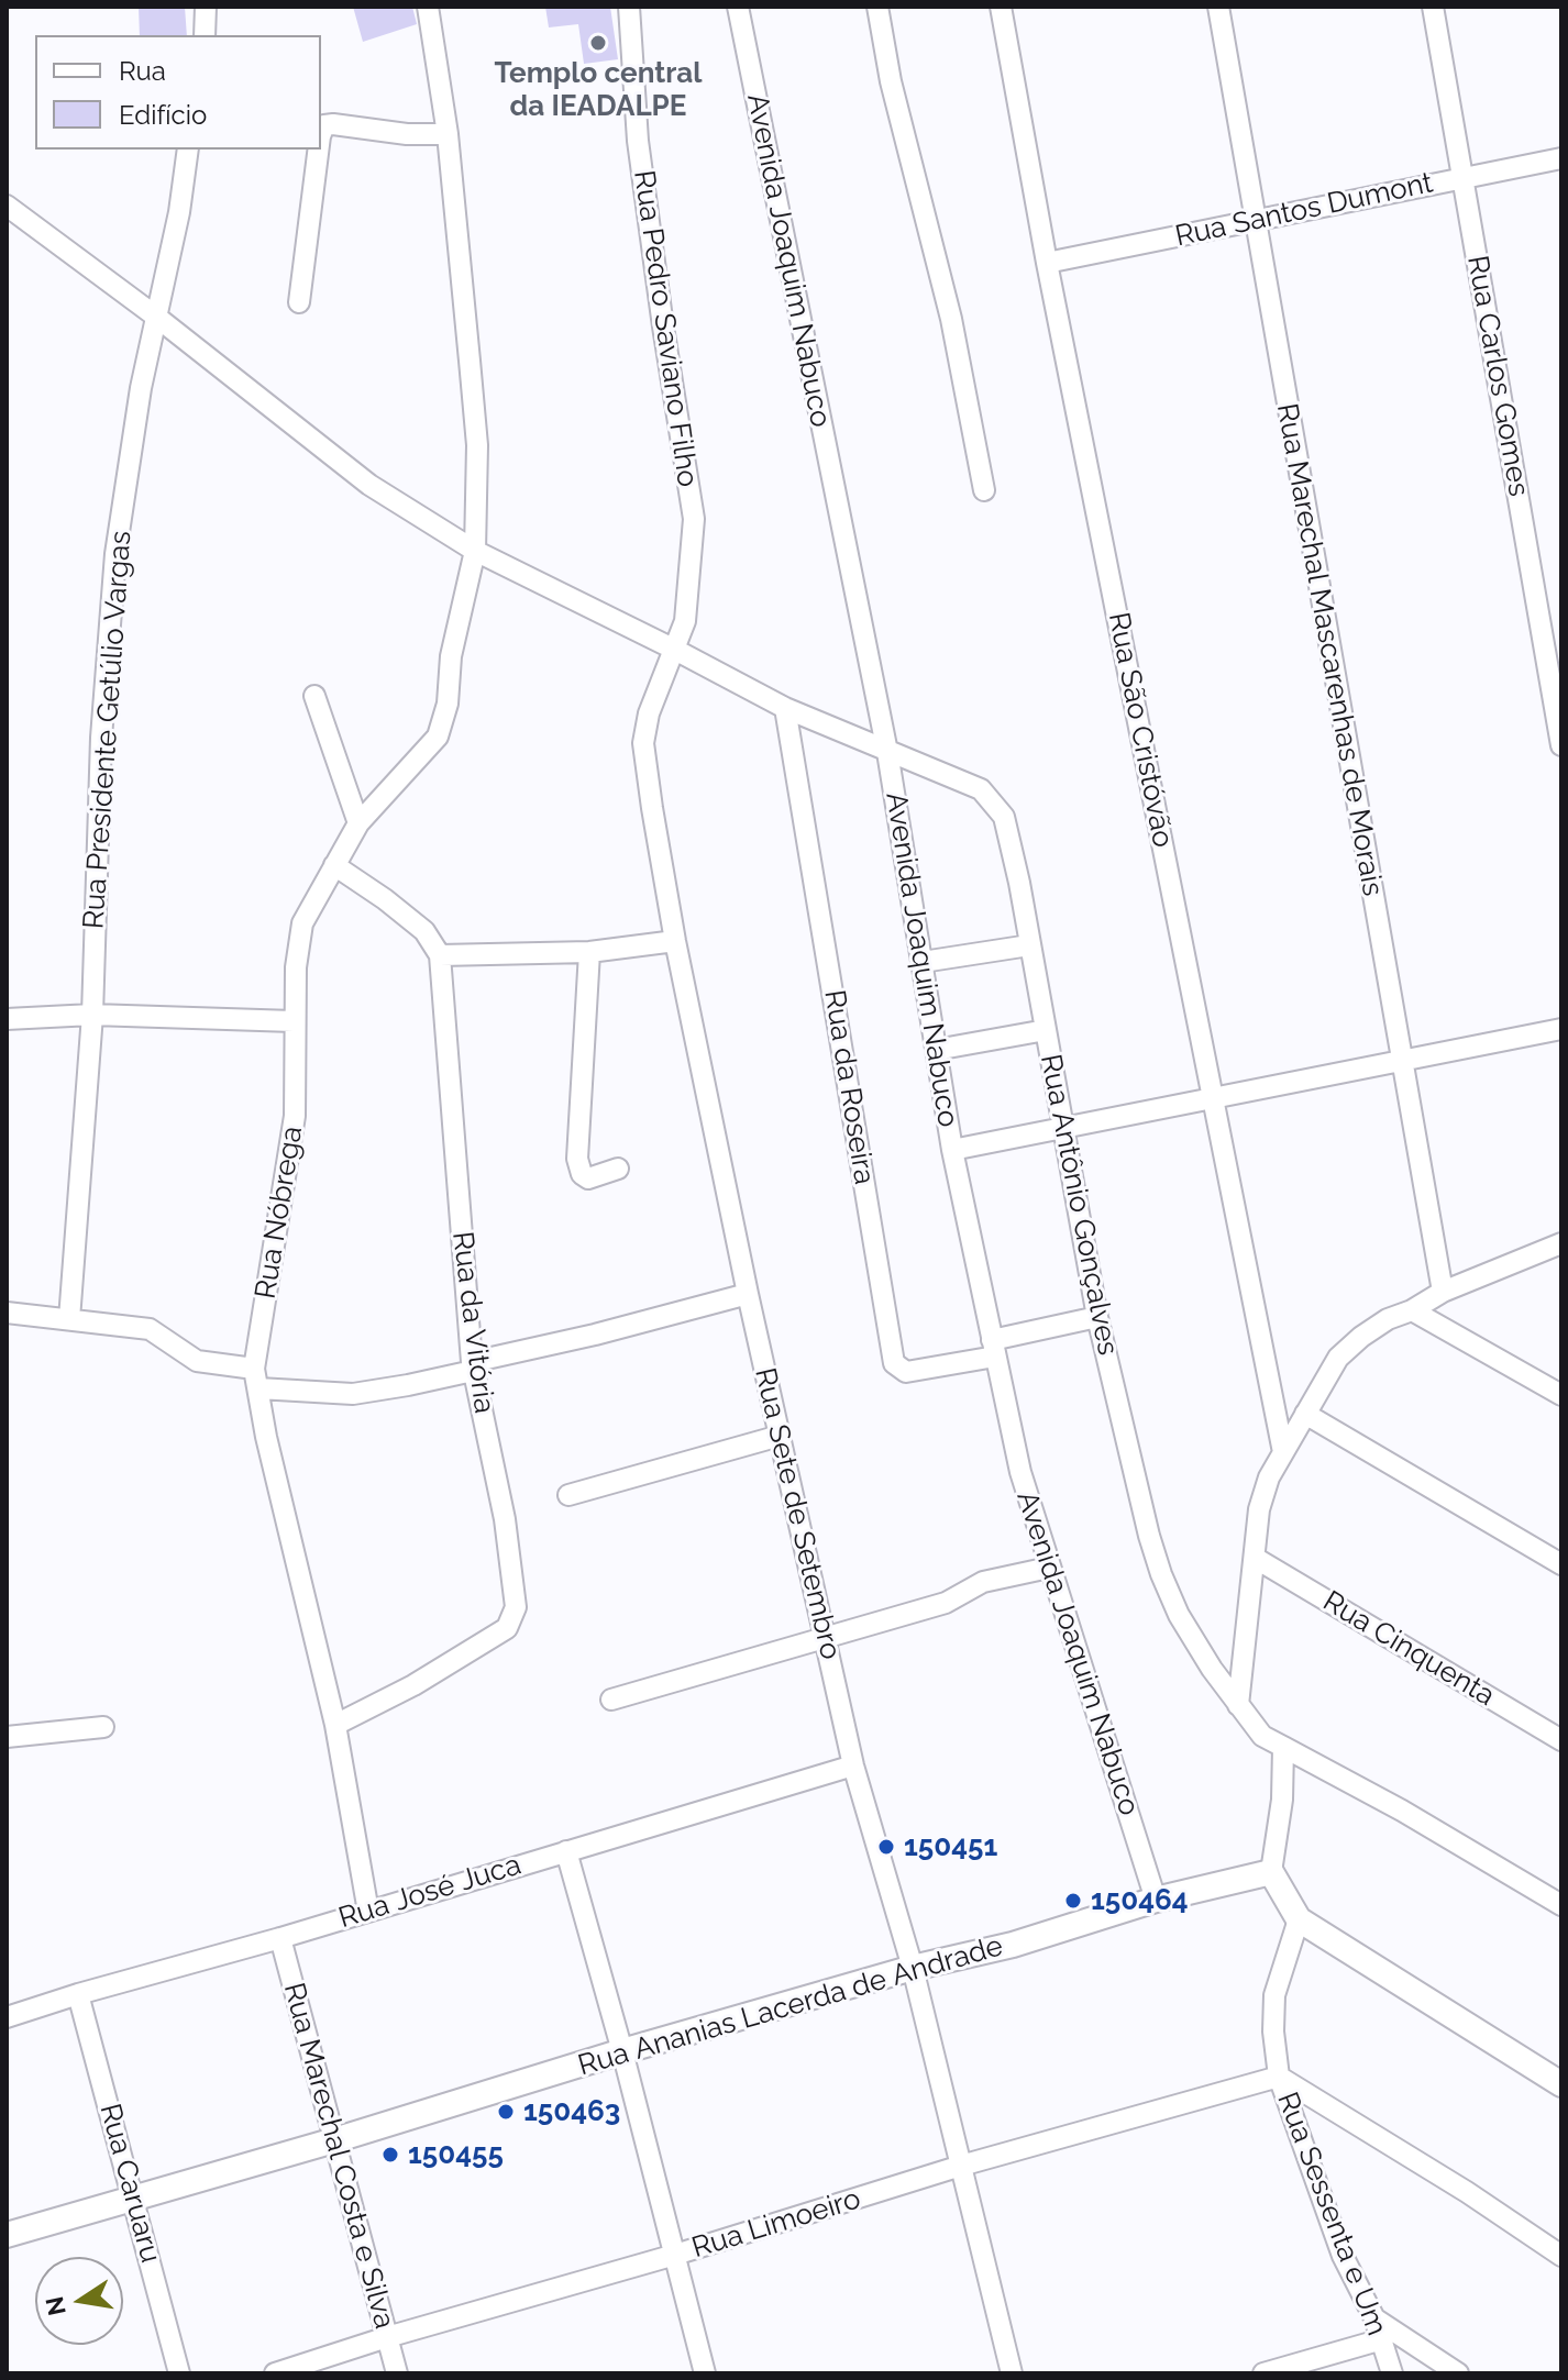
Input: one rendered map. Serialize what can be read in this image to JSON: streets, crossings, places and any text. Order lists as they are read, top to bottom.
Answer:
{
  "streets": {
    "street": [
      "Rua Santos Dumont",
      "Avenida Joaquim Nabuco",
      "Rua Pedro Saviano Filho",
      "Rua Carlos Gomes",
      "Rua Marechal Mascarenhas de Morais",
      "Rua Presidente Getúlio Vargas",
      "Rua São Cristóvão",
      "Rua da Roseira",
      "Rua Antônio Gonçalves",
      "Rua Nóbrega",
      "Rua da Vitória",
      "Rua Sete de Setembro",
      "Rua Cinquenta",
      "Rua José Juca",
      "Rua Ananias Lacerda de Andrade",
      "Rua Marechal Costa e Silva",
      "Rua Caruaru",
      "Rua Sessenta e Um",
      "Rua Limoeiro"
    ]
  },
  "crossings": [
    ["Rua Santos Dumont", "Rua Carlos Gomes"],
    ["Rua Santos Dumont", "Rua Marechal Mascarenhas de Morais"],
    ["Rua Santos Dumont", "Rua São Cristóvão"],
    ["Avenida Joaquim Nabuco", "Rua da Roseira"],
    ["Avenida Joaquim Nabuco", "Rua Antônio Gonçalves"],
    ["Avenida Joaquim Nabuco", "Rua Ananias Lacerda de Andrade"],
    ["Rua Pedro Saviano Filho", "Rua Antônio Gonçalves"],
    ["Rua Pedro Saviano Filho", "Rua Sete de Setembro"],
    ["Rua Presidente Getúlio Vargas", "Rua Antônio Gonçalves"],
    ["Rua da Roseira", "Rua Antônio Gonçalves"],
    ["Rua Antônio Gonçalves", "Rua Nóbrega"],
    ["Rua Antônio Gonçalves", "Rua Sete de Setembro"],
    ["Rua Nóbrega", "Rua da Vitória"],
    ["Rua Nóbrega", "Rua José Juca"],
    ["Rua Sete de Setembro", "Rua José Juca"],
    ["Rua Sete de Setembro", "Rua Ananias Lacerda de Andrade"],
    ["Rua Sete de Setembro", "Rua Limoeiro"],
    ["Rua José Juca", "Rua Marechal Costa e Silva"],
    ["Rua José Juca", "Rua Caruaru"],
    ["Rua Ananias Lacerda de Andrade", "Rua Marechal Costa e Silva"],
    ["Rua Ananias Lacerda de Andrade", "Rua Caruaru"],
    ["Rua Marechal Costa e Silva", "Rua Limoeiro"],
    ["Rua Sessenta e Um", "Rua Limoeiro"]
  ],
  "places": [
    "Templo central da IEADALPE",
    "150451",
    "150464",
    "150463",
    "150455"
  ],
  "legend": ["Rua", "Edifício"],
  "north": "left"
}
